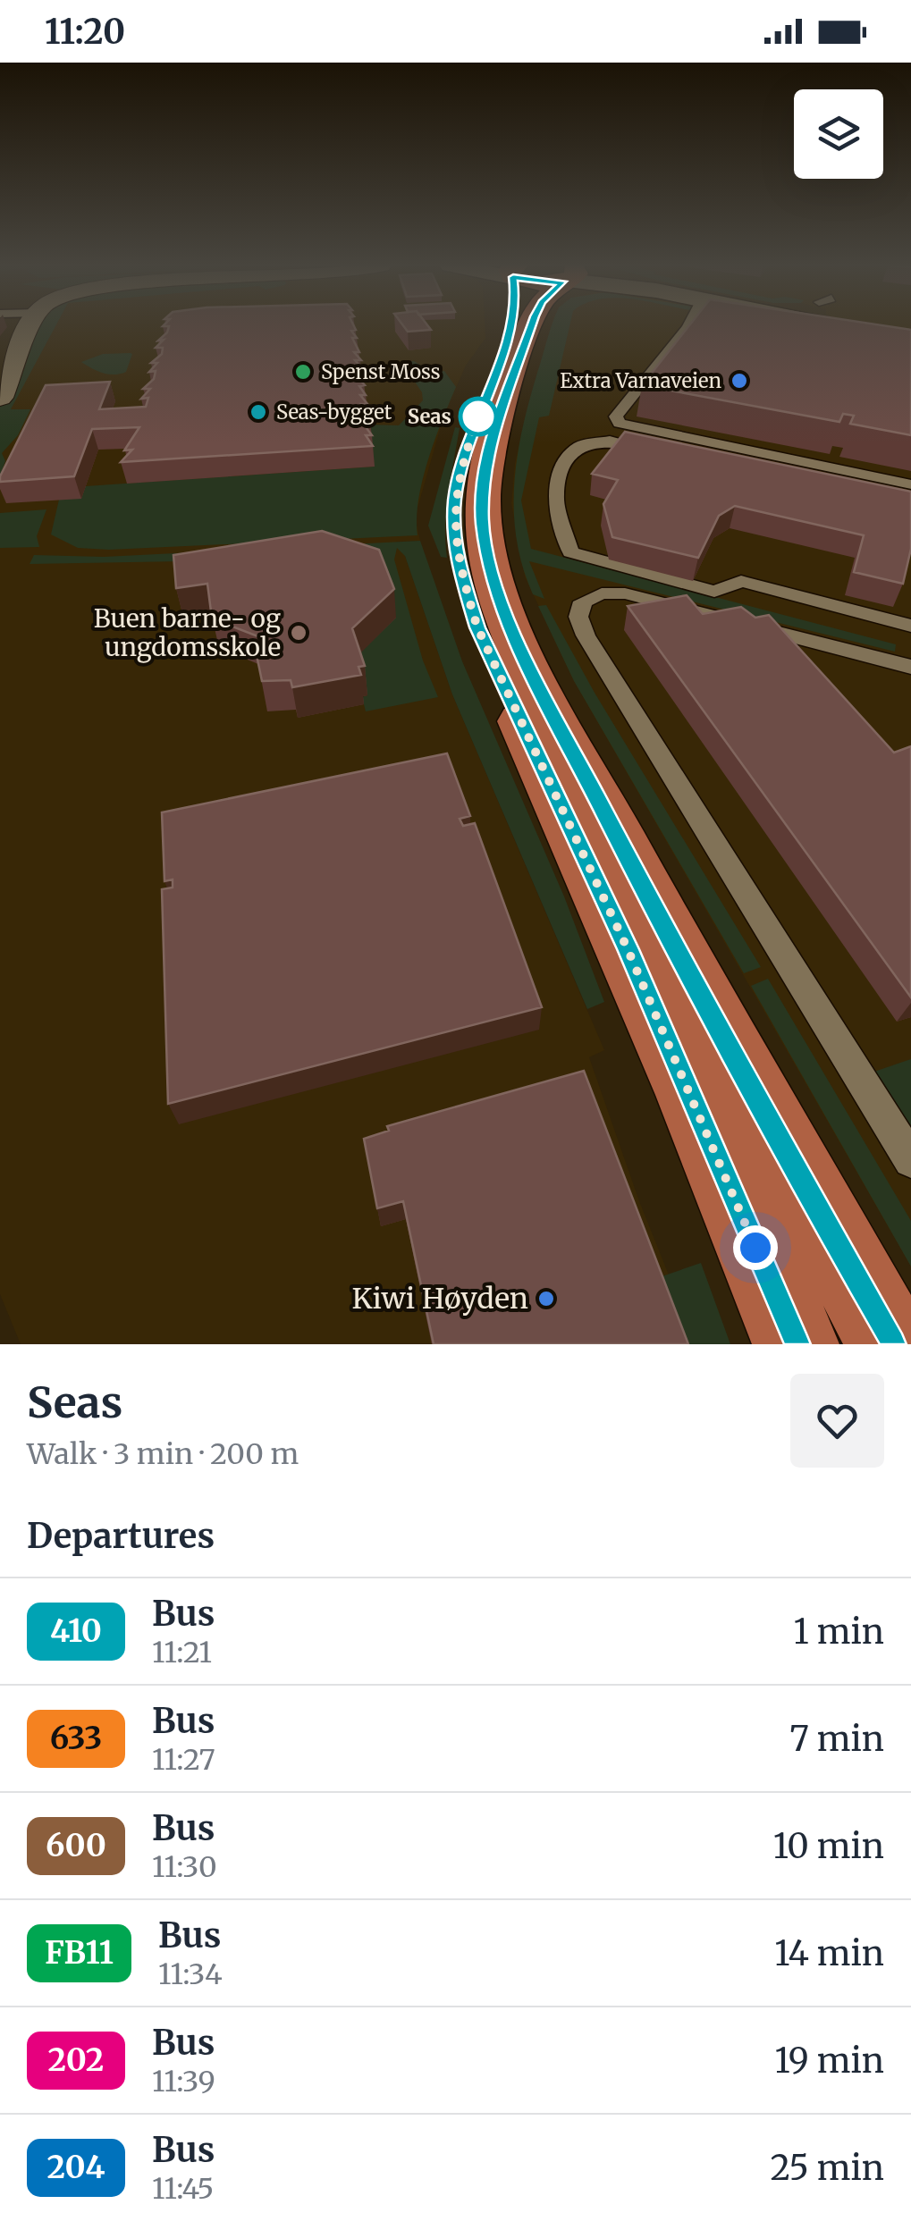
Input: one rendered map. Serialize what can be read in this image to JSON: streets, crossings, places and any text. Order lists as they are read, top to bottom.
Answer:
{
  "places": [
    "Spenst Moss",
    "Extra Varnaveien",
    "Seas-bygget",
    "Seas",
    "Buen barne- og ungdomsskole",
    "Kiwi Høyden"
  ],
  "lines": ["bus line 410"],
  "page": {
    "status": "11:20",
    "heading": [
      ["Seas", "Walk · 3 min · 200 m"],
      "Departures"
    ],
    "list": [
      {
        "mark": "410",
        "name": "Bus",
        "note": "11:21",
        "value": "1 min"
      },
      {
        "mark": "633",
        "name": "Bus",
        "note": "11:27",
        "value": "7 min"
      },
      {
        "mark": "600",
        "name": "Bus",
        "note": "11:30",
        "value": "10 min"
      },
      {
        "mark": "FB11",
        "name": "Bus",
        "note": "11:34",
        "value": "14 min"
      },
      {
        "mark": "202",
        "name": "Bus",
        "note": "11:39",
        "value": "19 min"
      },
      {
        "mark": "204",
        "name": "Bus",
        "note": "11:45",
        "value": "25 min"
      }
    ]
  }
}
